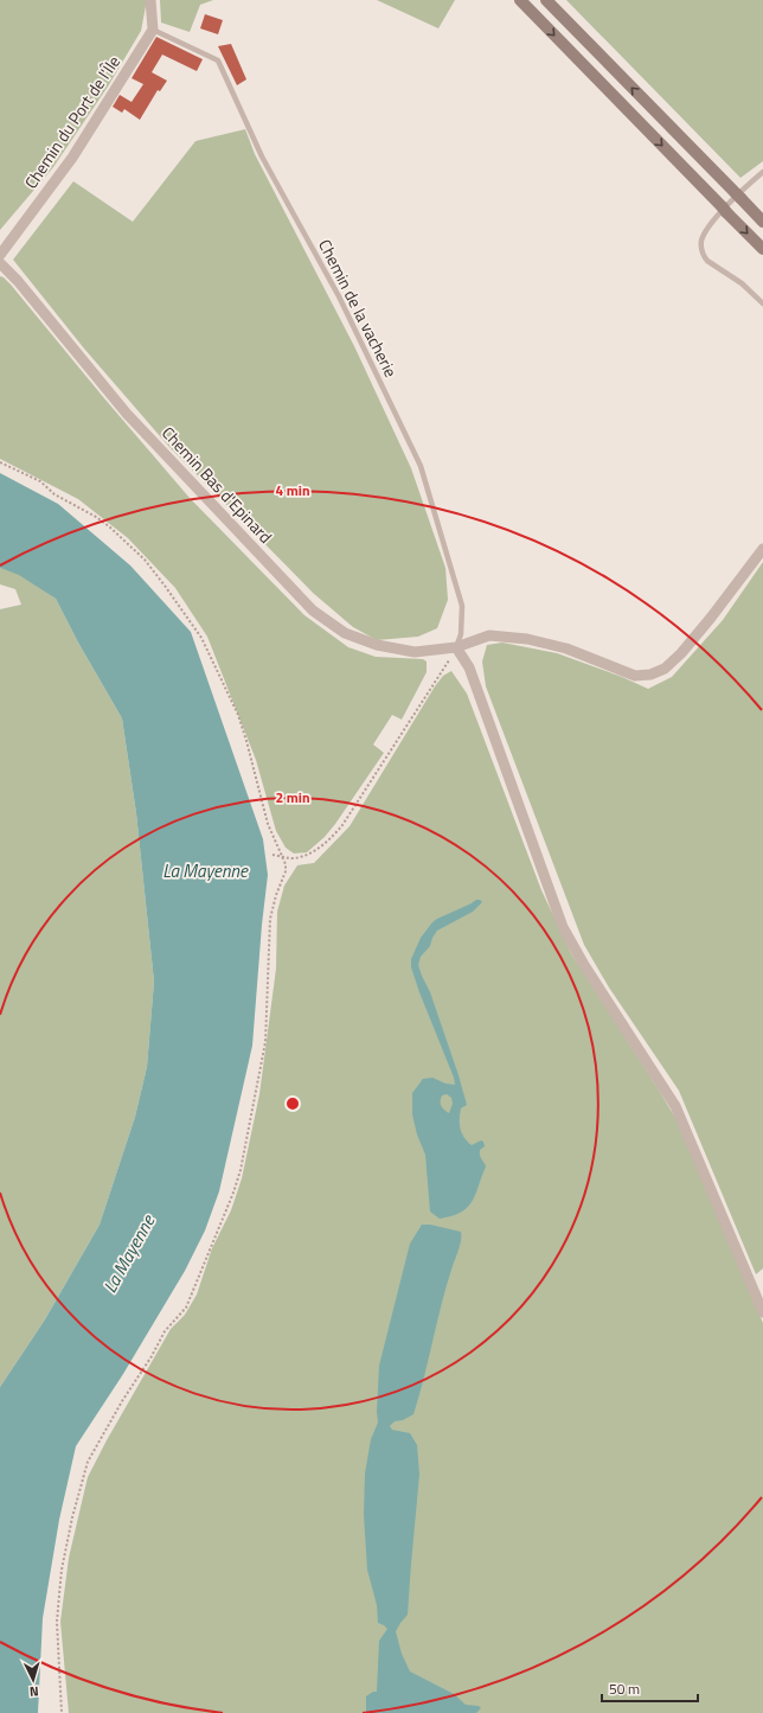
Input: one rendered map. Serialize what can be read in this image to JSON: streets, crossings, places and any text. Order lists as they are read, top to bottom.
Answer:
{
  "streets": {
    "street": ["Chemin du Port de l'Île", "Chemin Bas d'Epinard"],
    "lane": ["Chemin de la vacherie"]
  },
  "crossings": [
    ["Chemin du Port de l'Île", "Chemin de la vacherie"],
    ["Chemin de la vacherie", "Chemin Bas d'Epinard"]
  ],
  "water": ["La Mayenne"],
  "scale_bar": "50 m",
  "north": "bottom",
  "rings": ["4 min", "2 min"]
}
